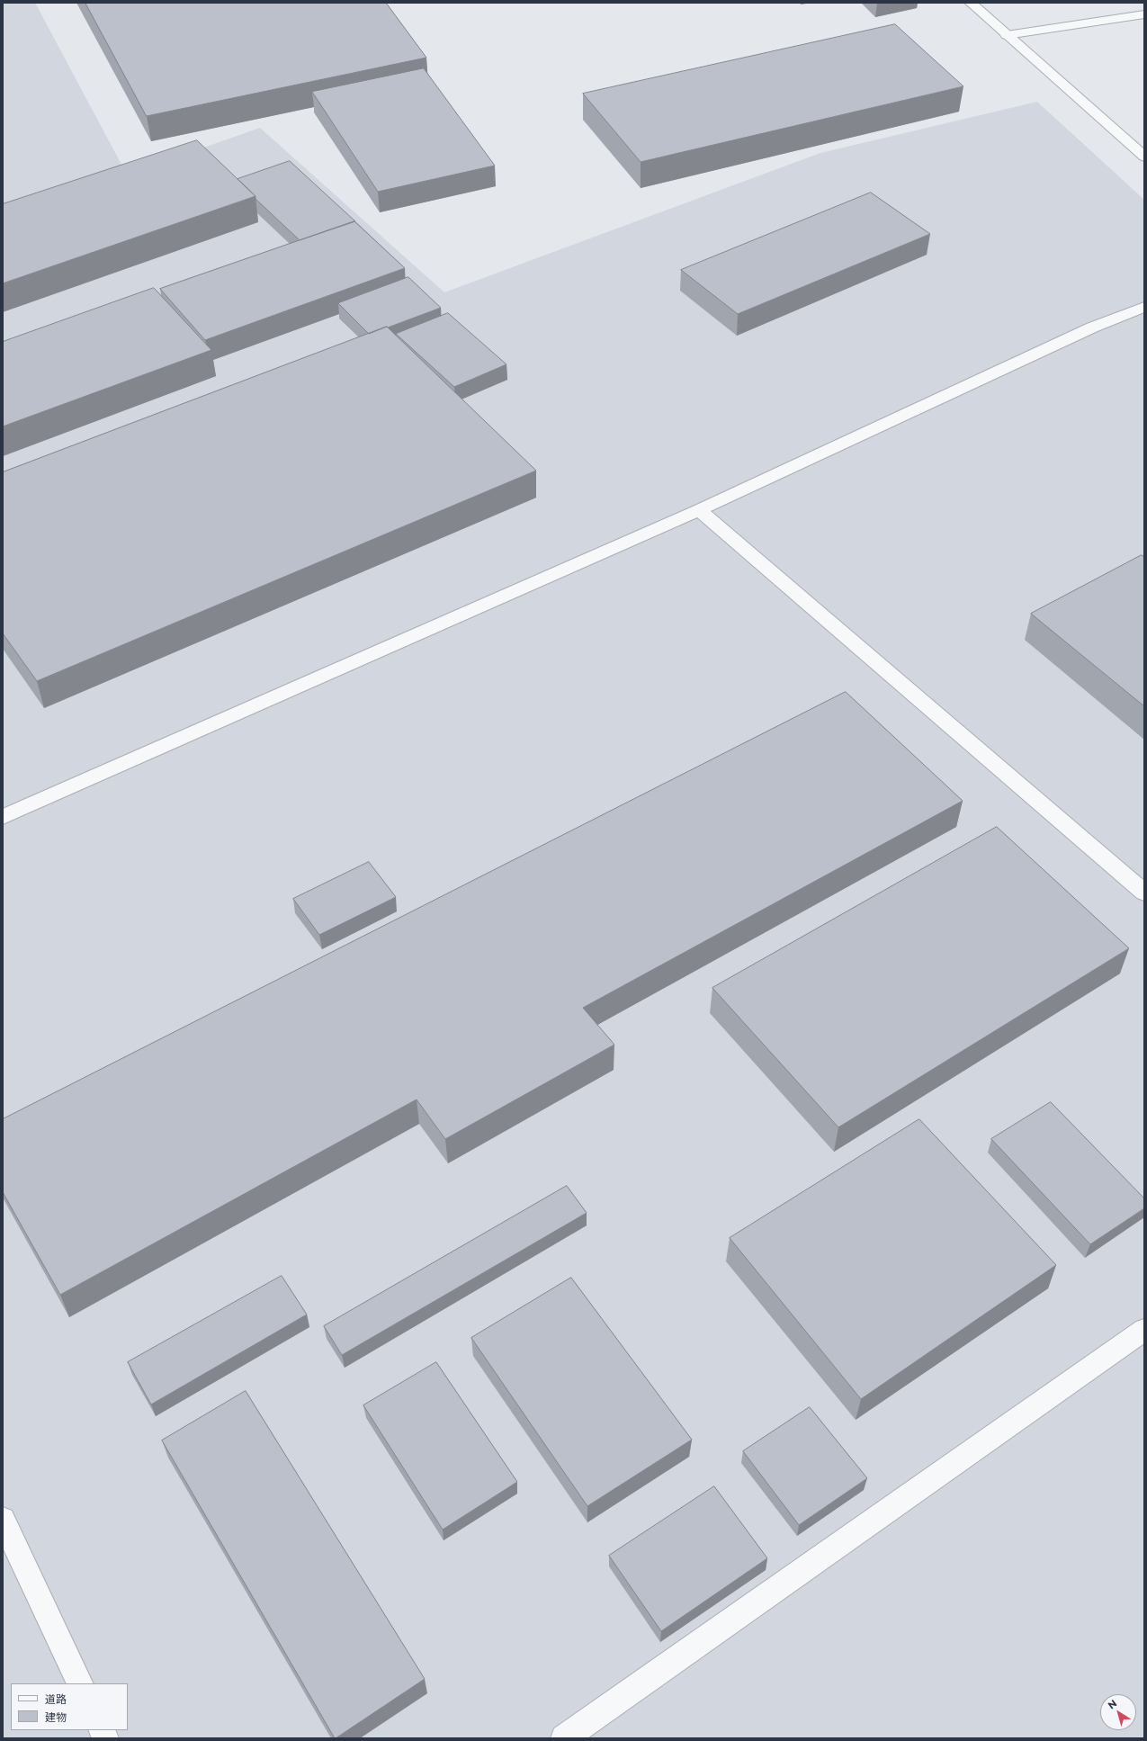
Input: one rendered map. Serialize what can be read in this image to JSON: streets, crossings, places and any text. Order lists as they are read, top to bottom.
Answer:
{
  "legend": ["道路", "建物"],
  "north": "top left"
}
